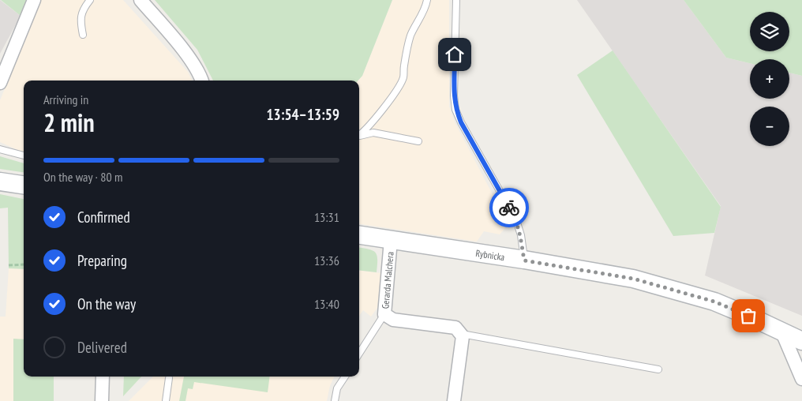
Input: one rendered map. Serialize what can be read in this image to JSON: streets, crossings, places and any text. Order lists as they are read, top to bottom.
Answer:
{
  "streets": {
    "street": ["Rybnicka", "Gerarda Malchera"]
  },
  "crossings": [
    ["Rybnicka", "Gerarda Malchera"]
  ],
  "page": {
    "map_buttons": ["+", "−"],
    "heading": ["2 min", "Arriving in", "13:54–13:59"],
    "bar": "On the way · 80 m",
    "list": [
      ["Confirmed", "13:31"],
      ["Preparing", "13:36"],
      ["On the way", "13:40"],
      "Delivered"
    ]
  }
}
